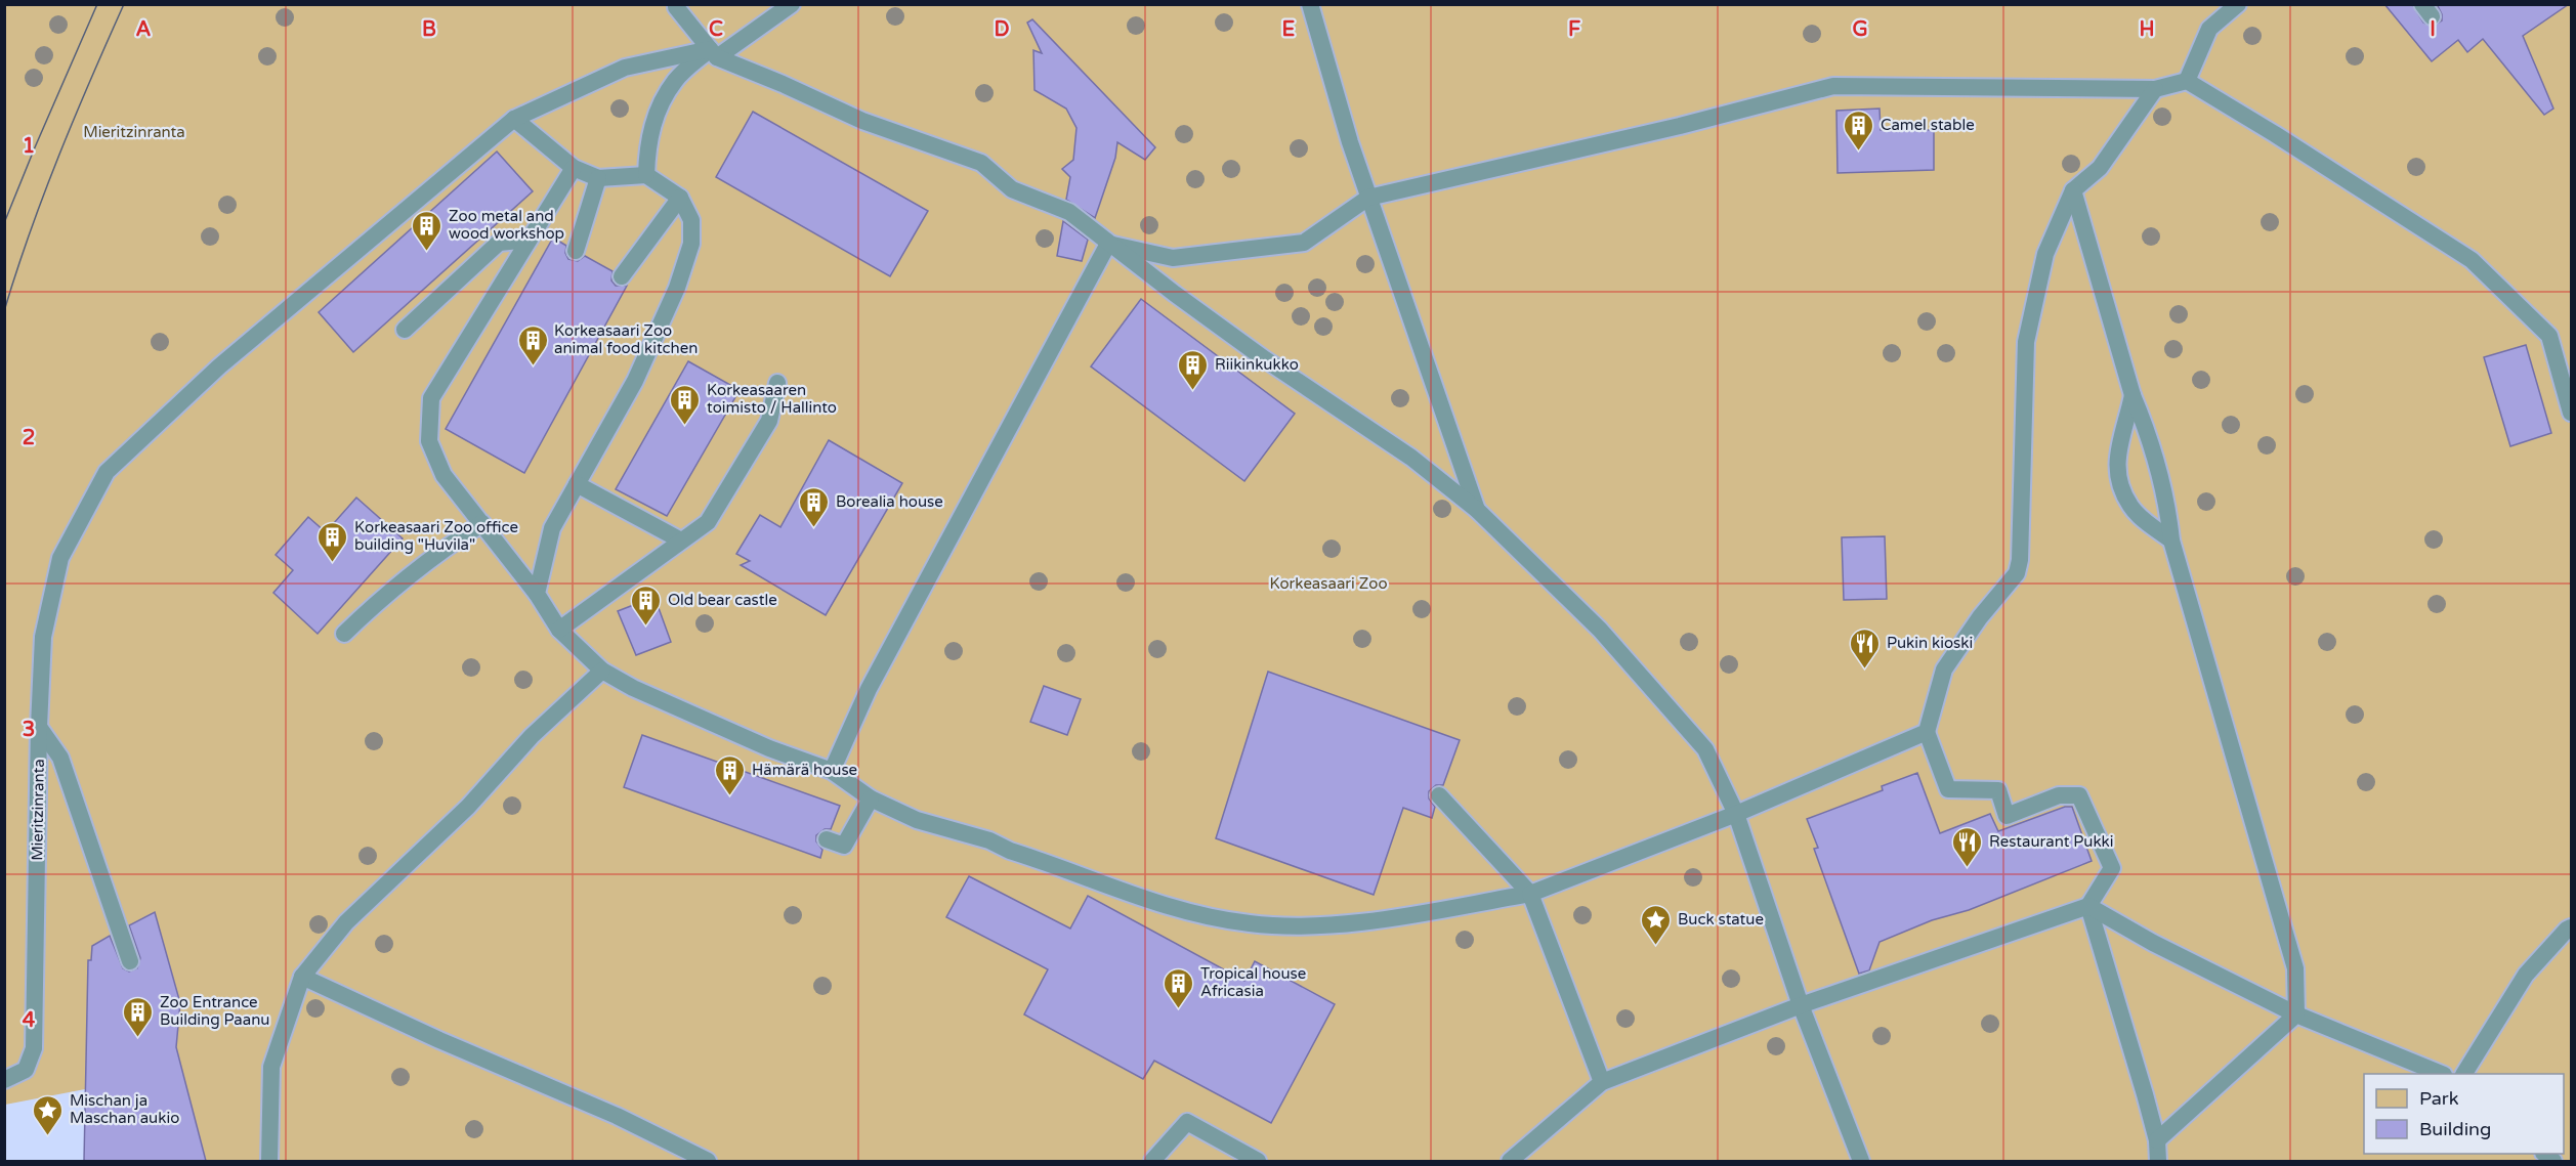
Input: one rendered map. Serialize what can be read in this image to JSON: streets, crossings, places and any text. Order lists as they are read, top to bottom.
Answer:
{
  "streets": {
    "lane": ["Mieritzinranta"]
  },
  "parks": ["Mieritzinranta", "Korkeasaari Zoo"],
  "places": {
    "building": [
      "Camel stable",
      "Zoo metal and wood workshop",
      "Korkeasaari Zoo animal food kitchen",
      "Riikinkukko",
      "Korkeasaaren toimisto / Hallinto",
      "Borealia house",
      "Korkeasaari Zoo office building \"Huvila\"",
      "Old bear castle",
      "Hämärä house",
      "Tropical house Africasia",
      "Zoo Entrance Building Paanu"
    ],
    "restaurant": ["Pukin kioski", "Restaurant Pukki"],
    "place": ["Buck statue", "Mischan ja Maschan aukio"]
  },
  "legend": ["Park", "Building"],
  "grid": {
    "columns": [
      "A",
      "B",
      "C",
      "D",
      "E",
      "F",
      "G",
      "H",
      "I"
    ],
    "rows": [
      "1",
      "2",
      "3",
      "4"
    ]
  }
}
